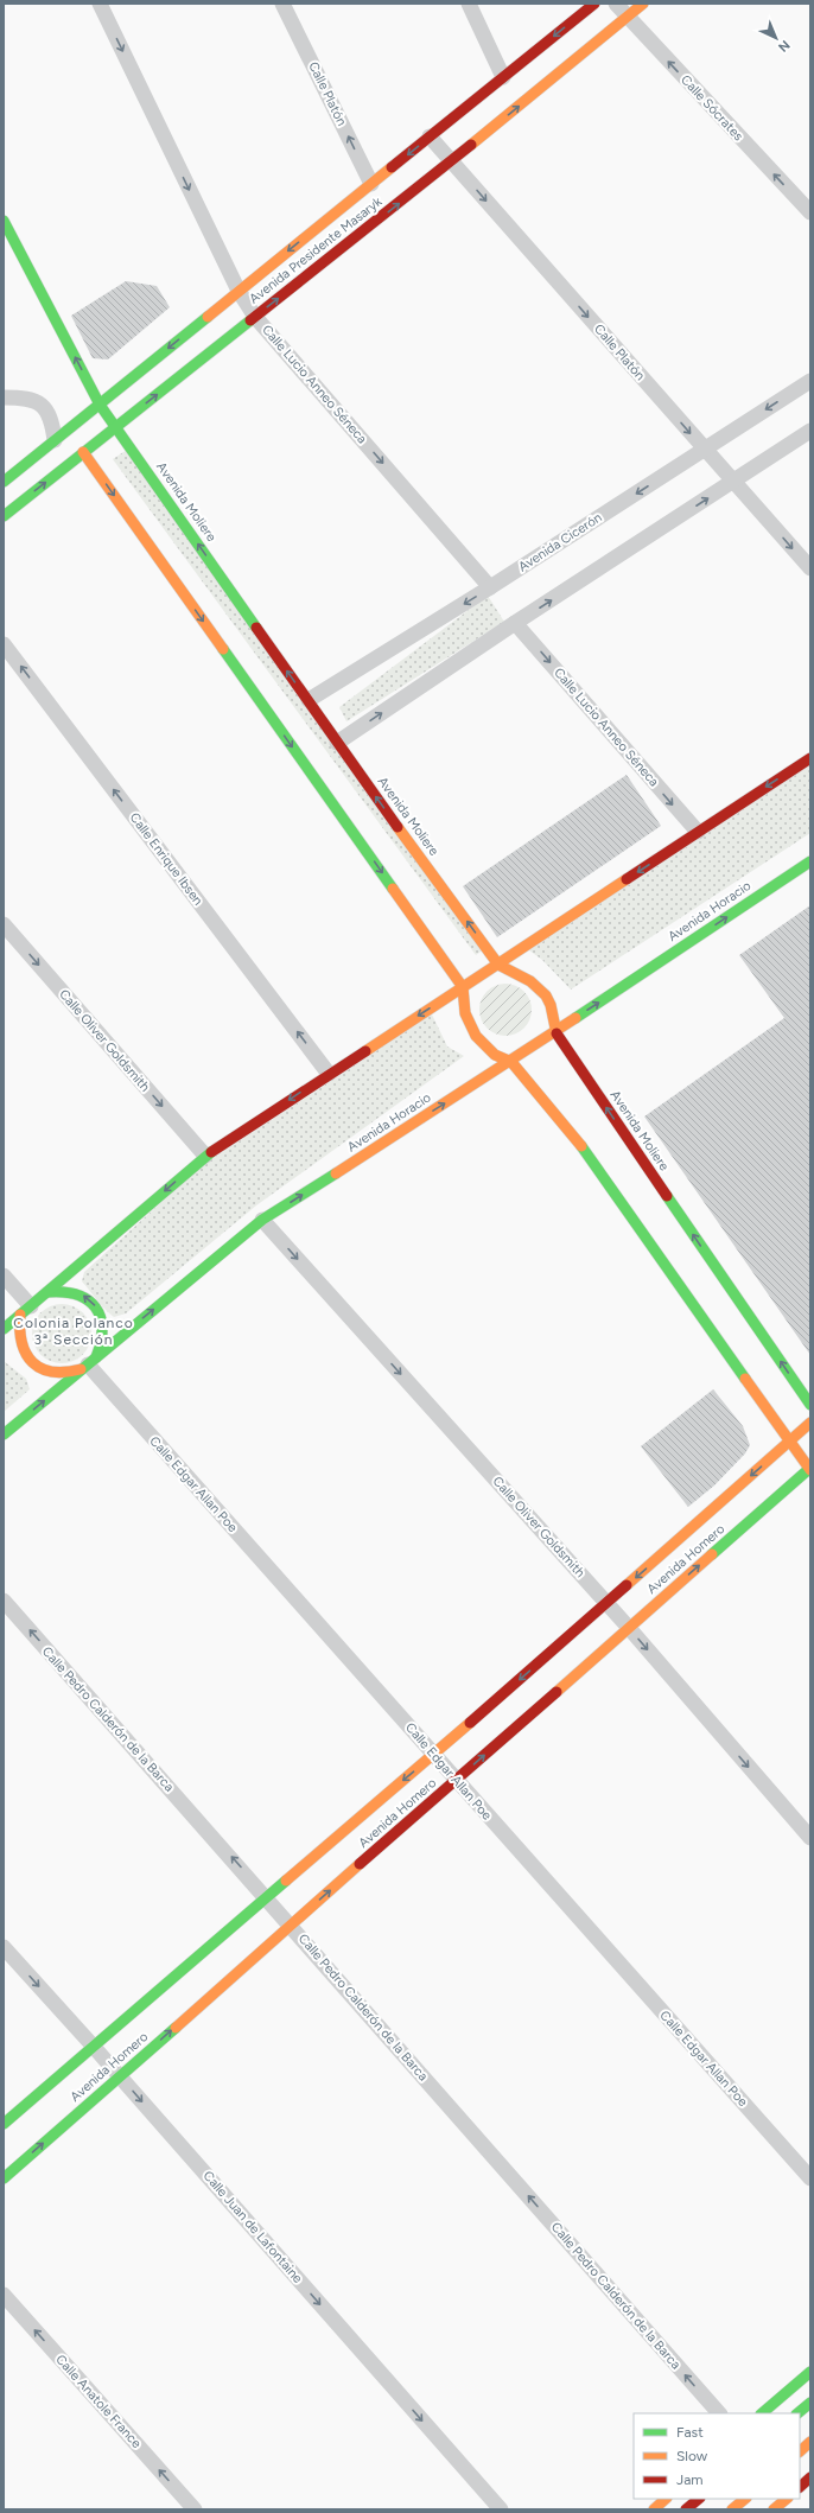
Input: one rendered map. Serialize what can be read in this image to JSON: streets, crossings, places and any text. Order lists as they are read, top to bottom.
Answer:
{
  "streets": {
    "street": [
      "Calle Platón",
      "Calle Sócrates",
      "Avenida Presidente Masaryk",
      "Calle Lucio Anneo Séneca",
      "Avenida Moliere",
      "Avenida Cicerón",
      "Calle Enrique Ibsen",
      "Avenida Horacio",
      "Calle Oliver Goldsmith",
      "Calle Edgar Allan Poe",
      "Avenida Homero",
      "Calle Pedro Calderón de la Barca",
      "Calle Juan de Lafontaine",
      "Calle Anatole France"
    ]
  },
  "crossings": [
    ["Calle Platón", "Avenida Presidente Masaryk"],
    ["Calle Platón", "Avenida Cicerón"],
    ["Calle Sócrates", "Avenida Presidente Masaryk"],
    ["Avenida Presidente Masaryk", "Calle Lucio Anneo Séneca"],
    ["Avenida Presidente Masaryk", "Avenida Moliere"],
    ["Calle Lucio Anneo Séneca", "Avenida Cicerón"],
    ["Avenida Moliere", "Avenida Cicerón"],
    ["Avenida Moliere", "Avenida Horacio"],
    ["Avenida Horacio", "Calle Oliver Goldsmith"],
    ["Avenida Horacio", "Calle Edgar Allan Poe"],
    ["Calle Oliver Goldsmith", "Avenida Homero"],
    ["Calle Edgar Allan Poe", "Avenida Homero"],
    ["Avenida Homero", "Calle Pedro Calderón de la Barca"],
    ["Avenida Homero", "Calle Juan de Lafontaine"]
  ],
  "one_way": [
    "Calle Sócrates",
    "Calle Lucio Anneo Séneca",
    "Calle Enrique Ibsen",
    "Calle Oliver Goldsmith",
    "Calle Pedro Calderón de la Barca",
    "Calle Juan de Lafontaine",
    "Calle Anatole France"
  ],
  "districts": ["Colonia Polanco 3ª Sección"],
  "legend": ["Fast", "Slow", "Jam"],
  "north": "bottom right"
}
